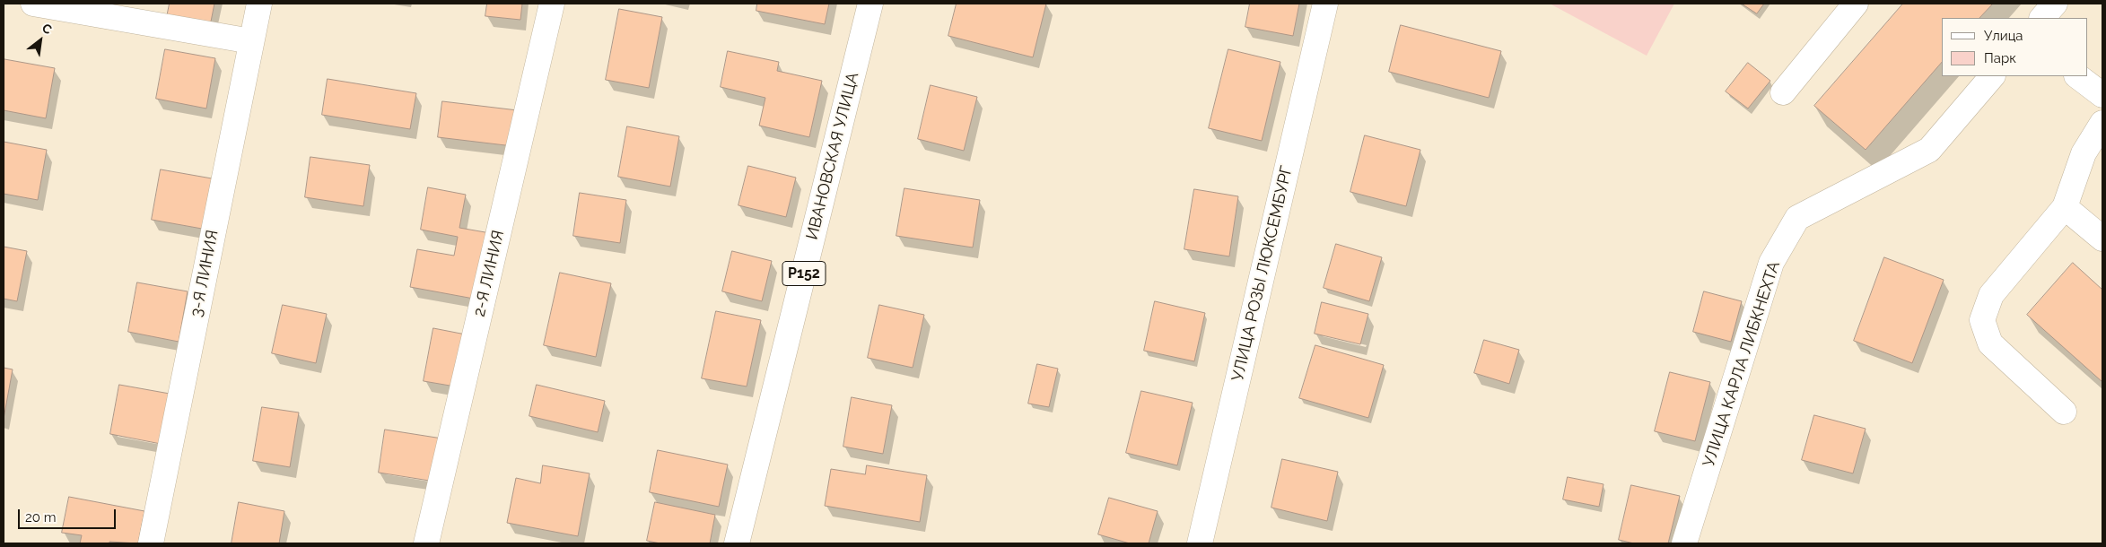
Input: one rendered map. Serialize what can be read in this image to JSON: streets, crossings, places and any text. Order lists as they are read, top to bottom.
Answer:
{
  "streets": {
    "street": [
      "ИВАНОВСКАЯ УЛИЦА",
      "3-Я ЛИНИЯ",
      "2-Я ЛИНИЯ",
      "Р152",
      "УЛИЦА РОЗЫ ЛЮКСЕМБУРГ",
      "УЛИЦА КАРЛА ЛИБКНЕХТА"
    ]
  },
  "legend": ["Улица", "Парк"],
  "scale_bar": "20 m",
  "north": "top right"
}
